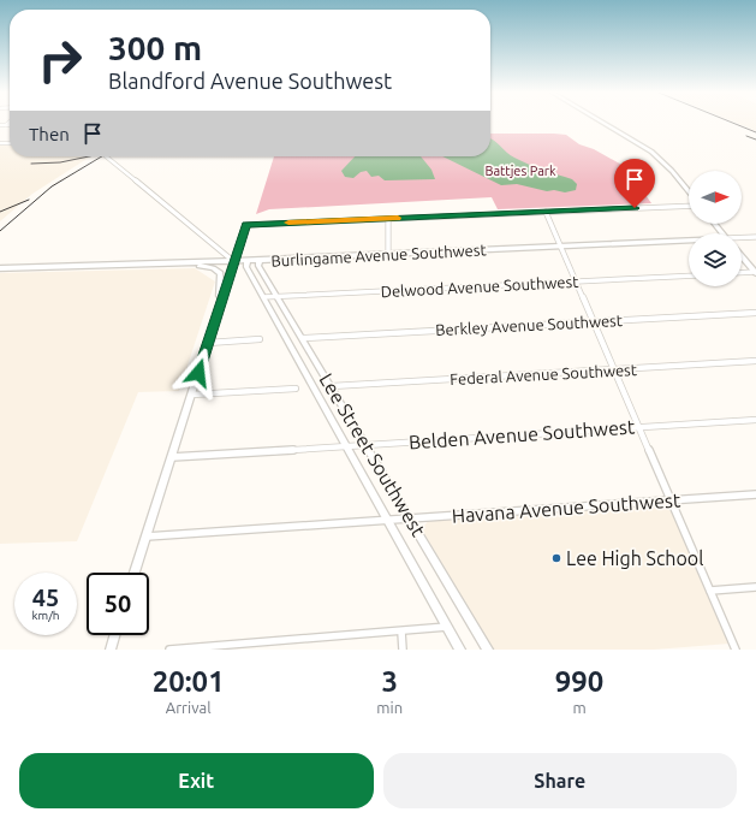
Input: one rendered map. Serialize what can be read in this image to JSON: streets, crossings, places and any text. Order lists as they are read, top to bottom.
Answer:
{
  "streets": {
    "street": [
      "Burlingame Avenue Southwest",
      "Delwood Avenue Southwest",
      "Berkley Avenue Southwest",
      "Federal Avenue Southwest",
      "Belden Avenue Southwest",
      "Lee Street Southwest",
      "Havana Avenue Southwest"
    ]
  },
  "crossings": [
    ["Burlingame Avenue Southwest", "Lee Street Southwest"],
    ["Delwood Avenue Southwest", "Lee Street Southwest"],
    ["Berkley Avenue Southwest", "Lee Street Southwest"],
    ["Federal Avenue Southwest", "Lee Street Southwest"],
    ["Belden Avenue Southwest", "Lee Street Southwest"],
    ["Lee Street Southwest", "Havana Avenue Southwest"]
  ],
  "parks": ["Battjes Park"],
  "places": ["Lee High School"],
  "north": "right",
  "page": {
    "turn": ["300 m", "Blandford Avenue Southwest"],
    "then": "Then",
    "speed": "45 km/h",
    "limit": "50",
    "eta": [
      "20:01",
      "Arrival",
      "3",
      "min",
      "990",
      "m"
    ],
    "buttons": ["Exit", "Share"]
  }
}
